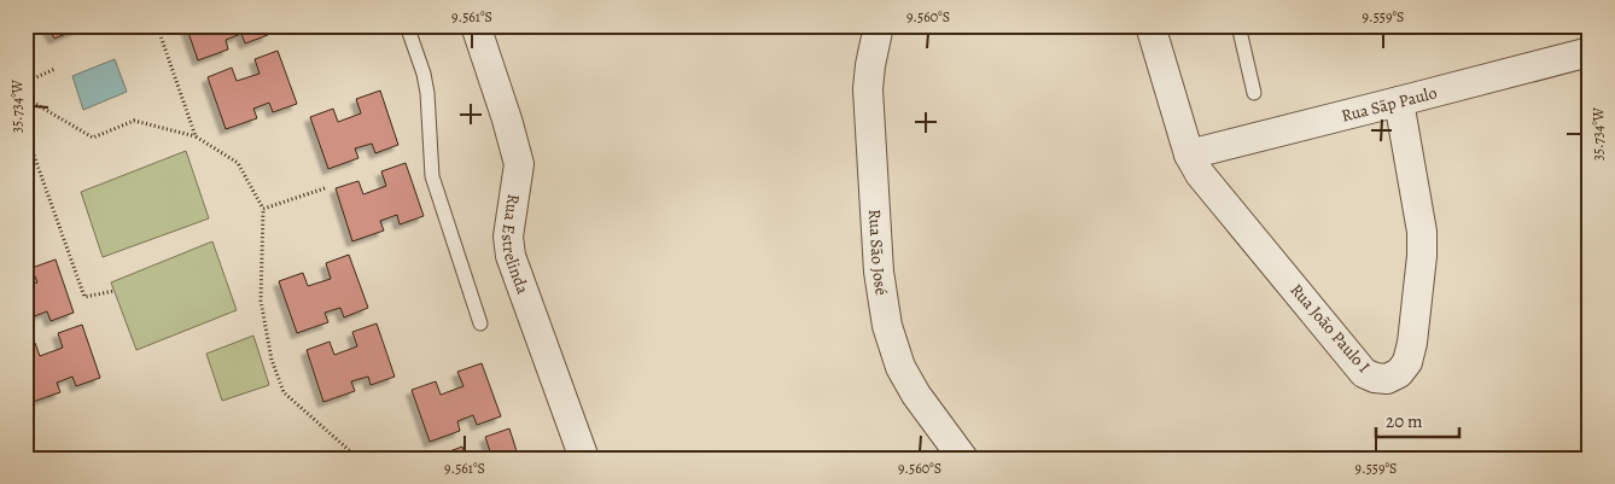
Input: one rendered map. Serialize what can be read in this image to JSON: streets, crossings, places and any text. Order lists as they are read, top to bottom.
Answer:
{
  "streets": {
    "street": [
      "Rua Sãp Paulo",
      "Rua Estrelinda",
      "Rua São José",
      "Rua João Paulo I"
    ]
  },
  "crossings": [
    ["Rua Sãp Paulo", "Rua João Paulo I"]
  ],
  "scale_bar": "20 m",
  "coordinates": [
    "9.561°S",
    "9.560°S",
    "9.559°S",
    "35.734°W"
  ]
}
